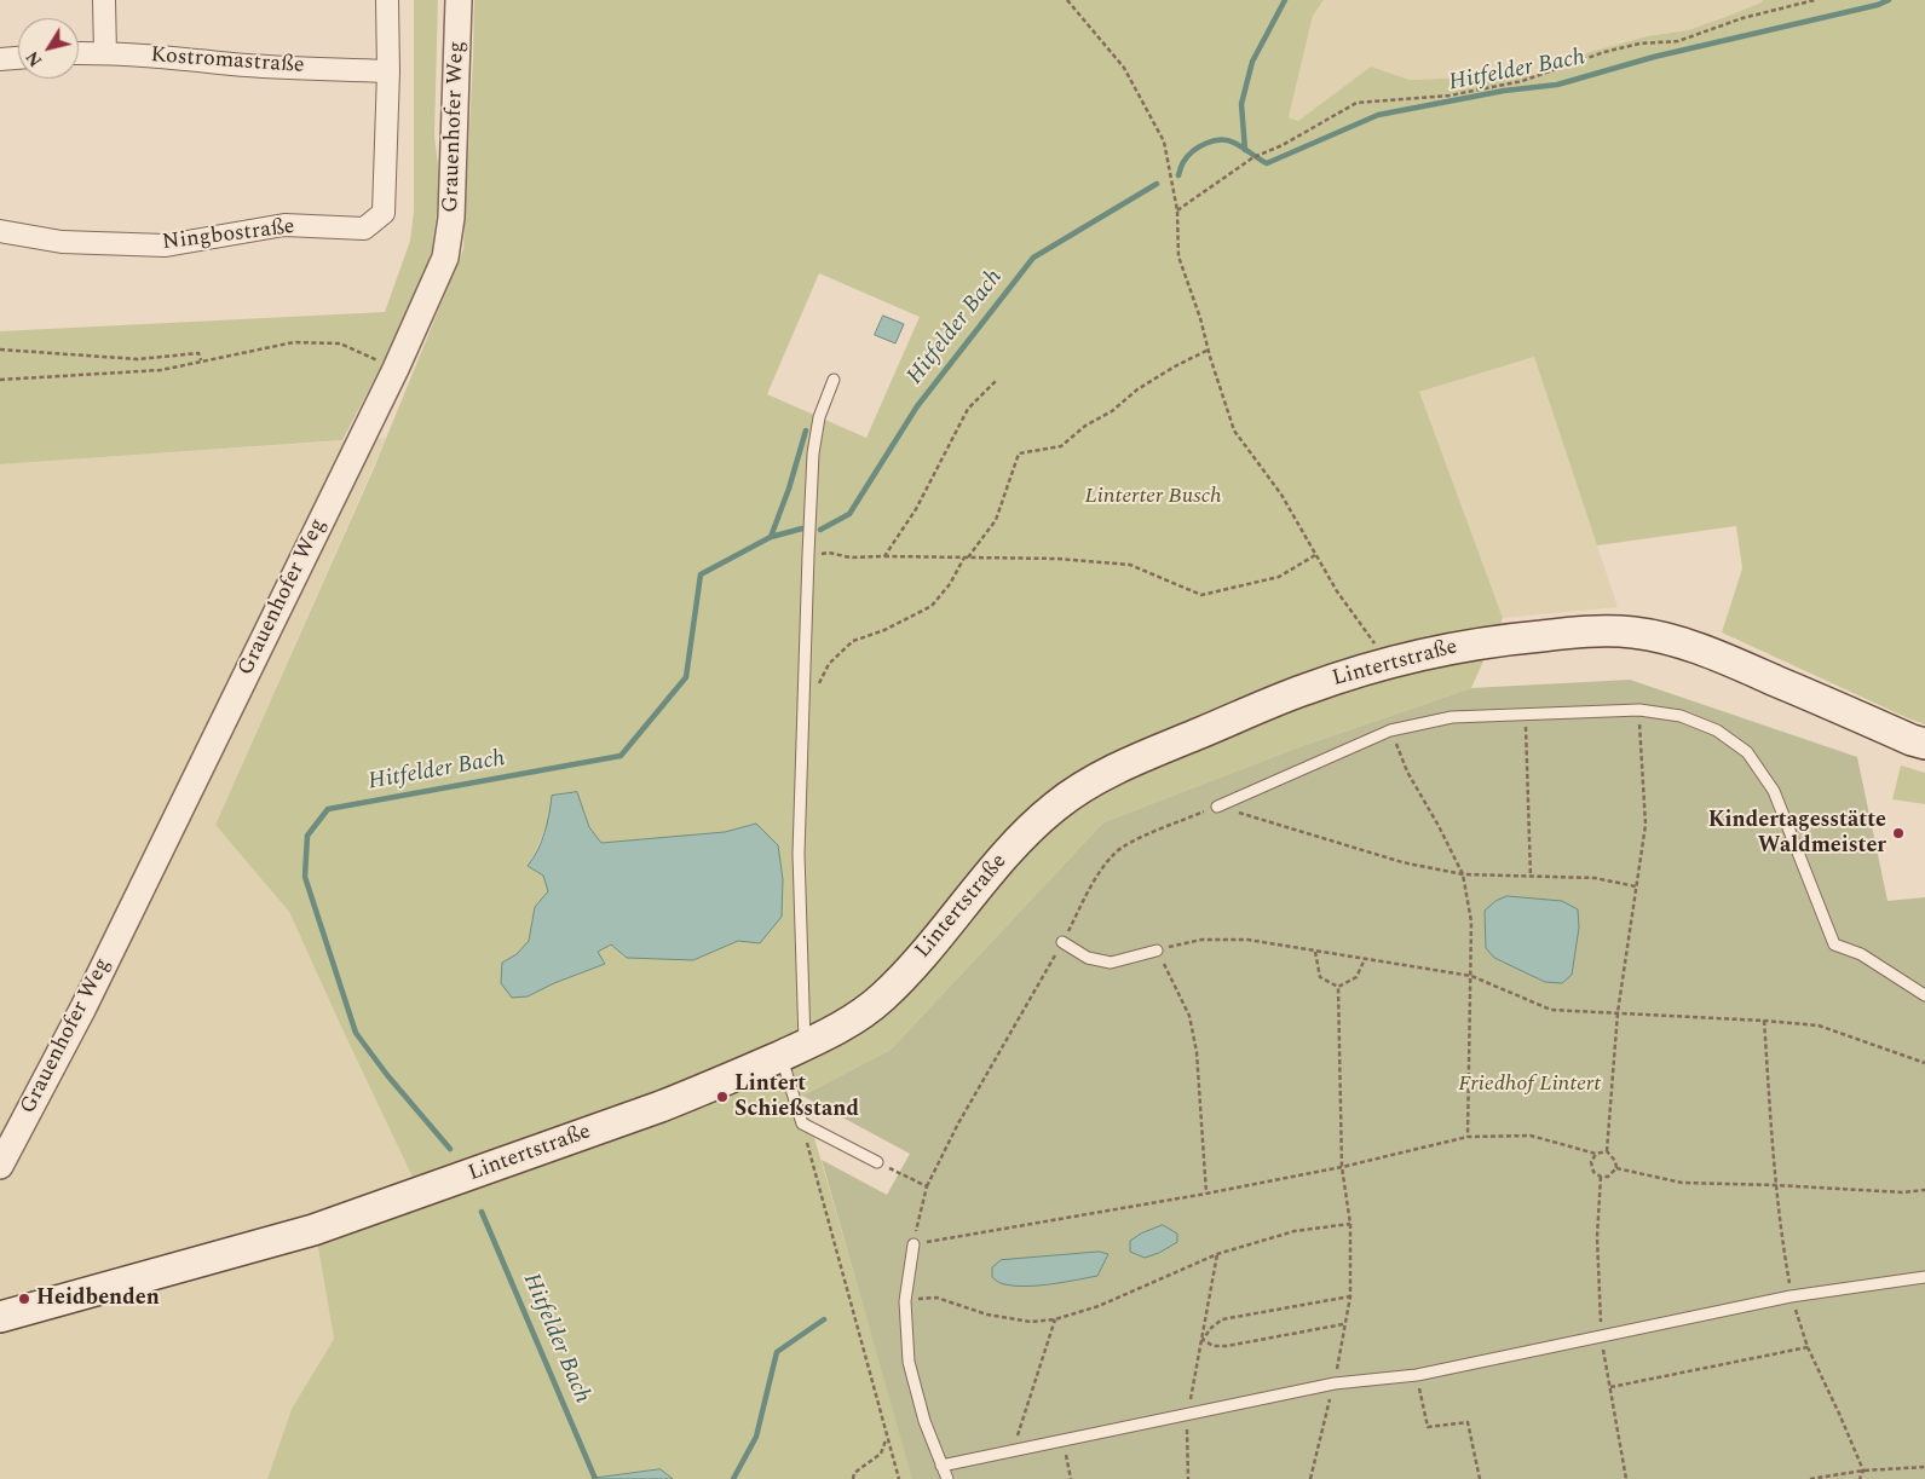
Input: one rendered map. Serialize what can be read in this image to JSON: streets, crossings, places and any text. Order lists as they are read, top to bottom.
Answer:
{
  "streets": {
    "main road": ["Lintertstraße"],
    "street": ["Kostromastraße", "Grauenhofer Weg", "Ningbostraße"]
  },
  "crossings": [
    ["Kostromastraße", "Ningbostraße"]
  ],
  "water": ["Hitfelder Bach"],
  "parks": ["Linterter Busch", "Friedhof Lintert"],
  "places": ["Kindertagesstätte Waldmeister", "Lintert Schießstand", "Heidbenden"],
  "north": "bottom left"
}
